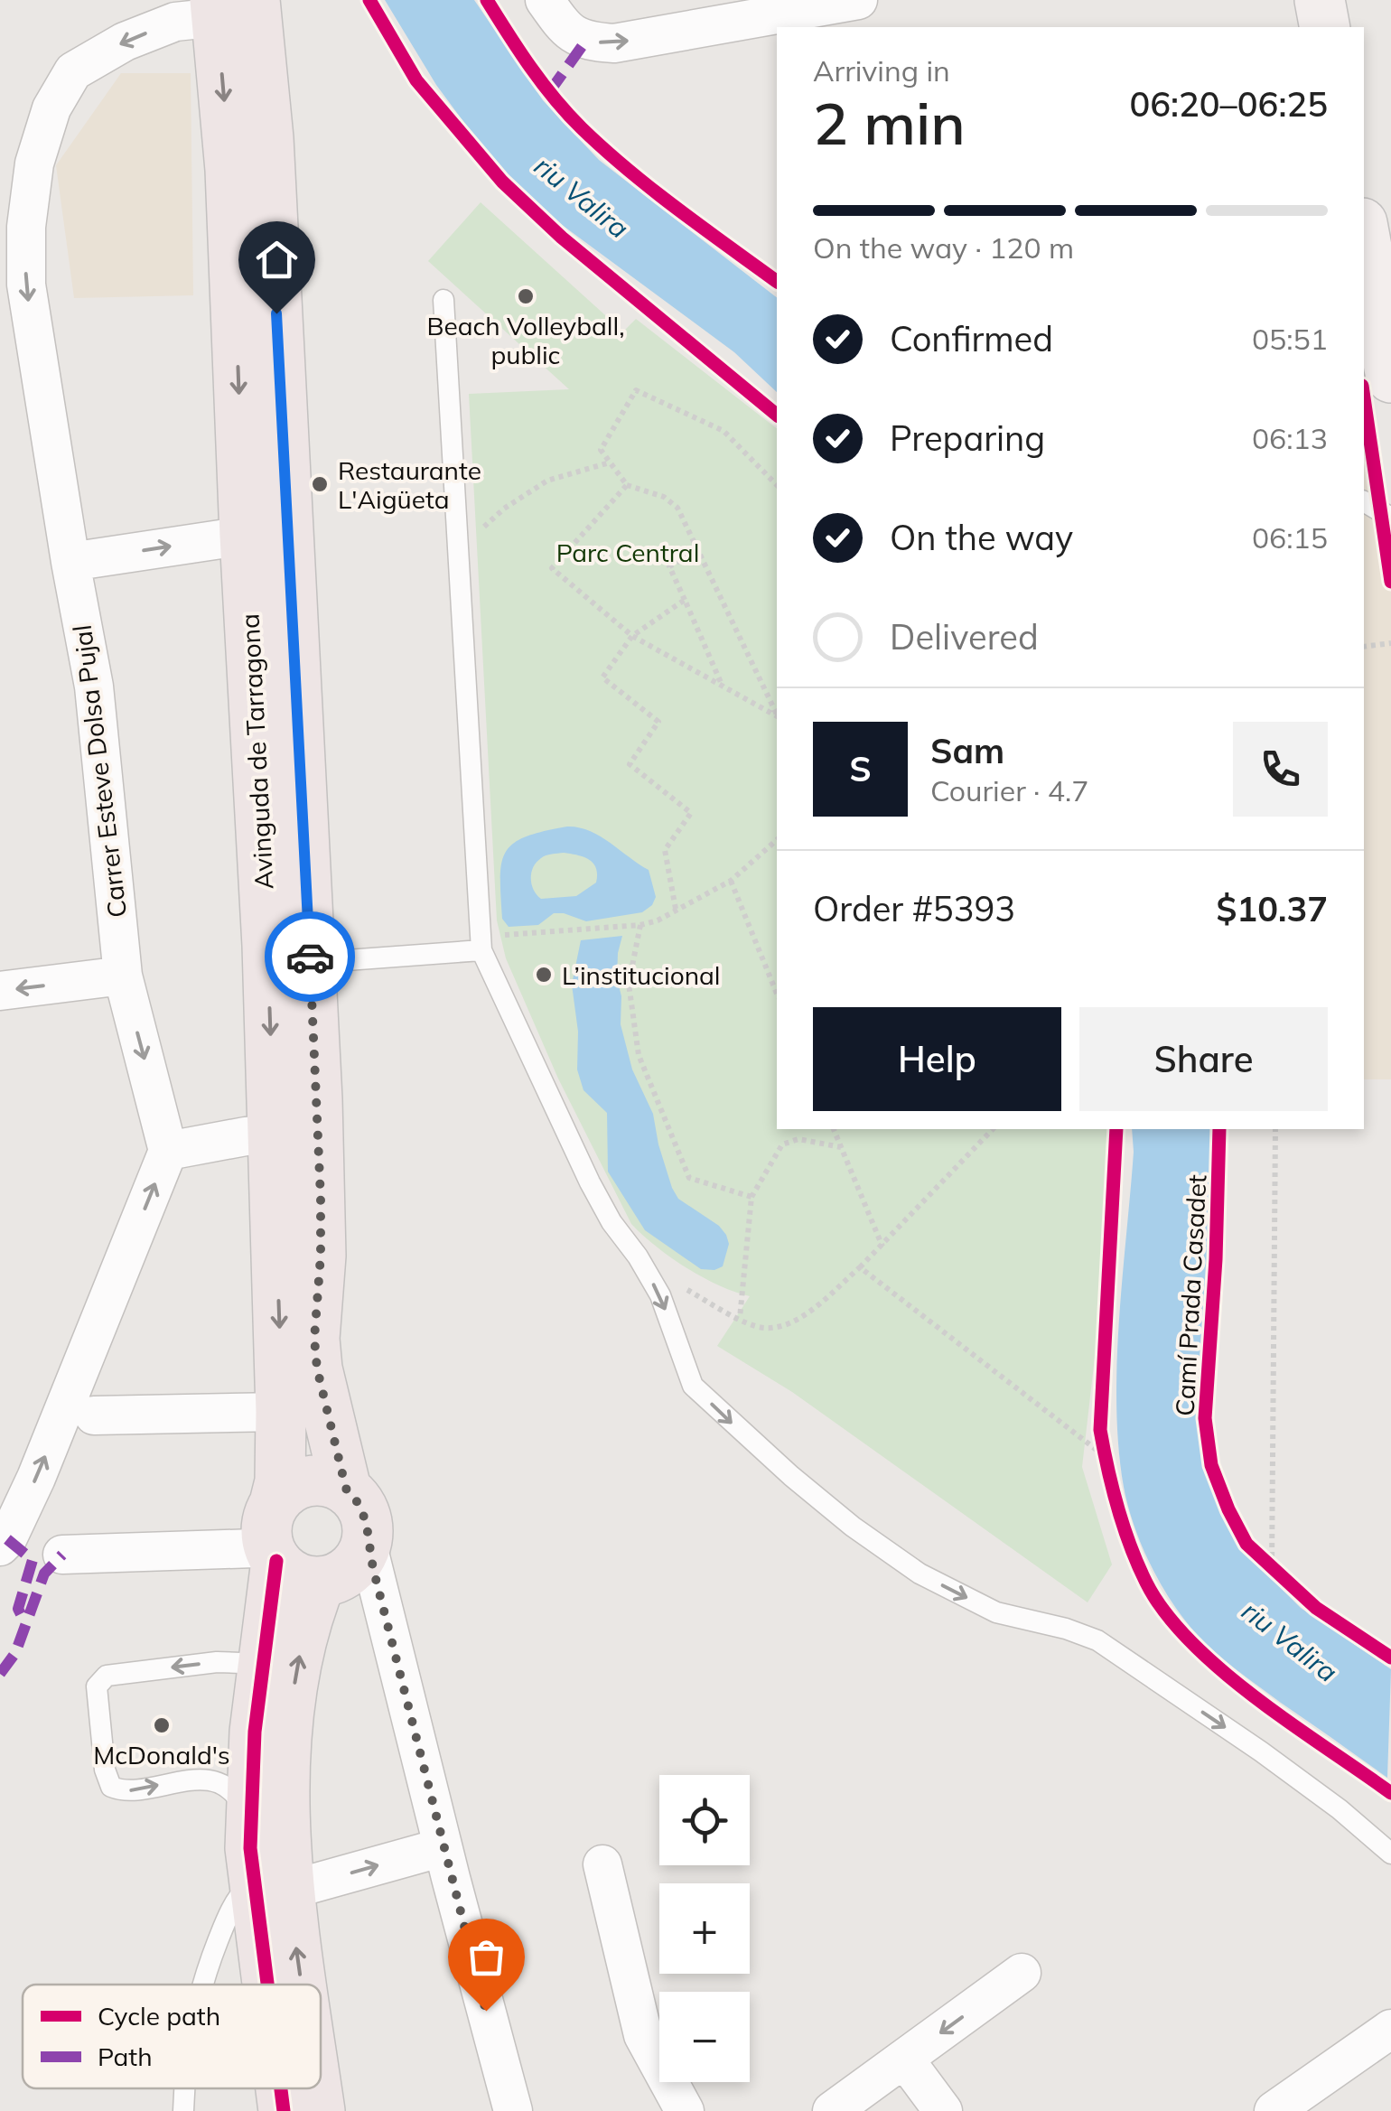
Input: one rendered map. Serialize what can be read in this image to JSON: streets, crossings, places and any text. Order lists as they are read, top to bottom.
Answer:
{
  "streets": {
    "highway": ["Avinguda de Tarragona"],
    "street": ["Carrer Esteve Dolsa Pujal"],
    "cycle path": ["Camí Prada Casadet"]
  },
  "crossings": [
    ["Avinguda de Tarragona", "Carrer Esteve Dolsa Pujal"]
  ],
  "one_way": ["Carrer Esteve Dolsa Pujal"],
  "water": ["riu Valira"],
  "parks": ["Parc Central"],
  "places": [
    "Beach Volleyball, public",
    "Restaurante L'Aigüeta",
    "L’institucional",
    "McDonald's"
  ],
  "legend": ["Cycle path", "Path"],
  "page": {
    "heading": ["2 min", "Arriving in", "06:20–06:25"],
    "panel": [
      "Sam",
      "Courier · 4.7",
      "Order #5393",
      "$10.37"
    ],
    "bar": "On the way · 120 m",
    "list": [
      ["Confirmed", "05:51"],
      ["Preparing", "06:13"],
      ["On the way", "06:15"],
      "Delivered"
    ],
    "round": "S",
    "buttons": ["Help", "Share"],
    "map_buttons": ["+", "−"]
  }
}
